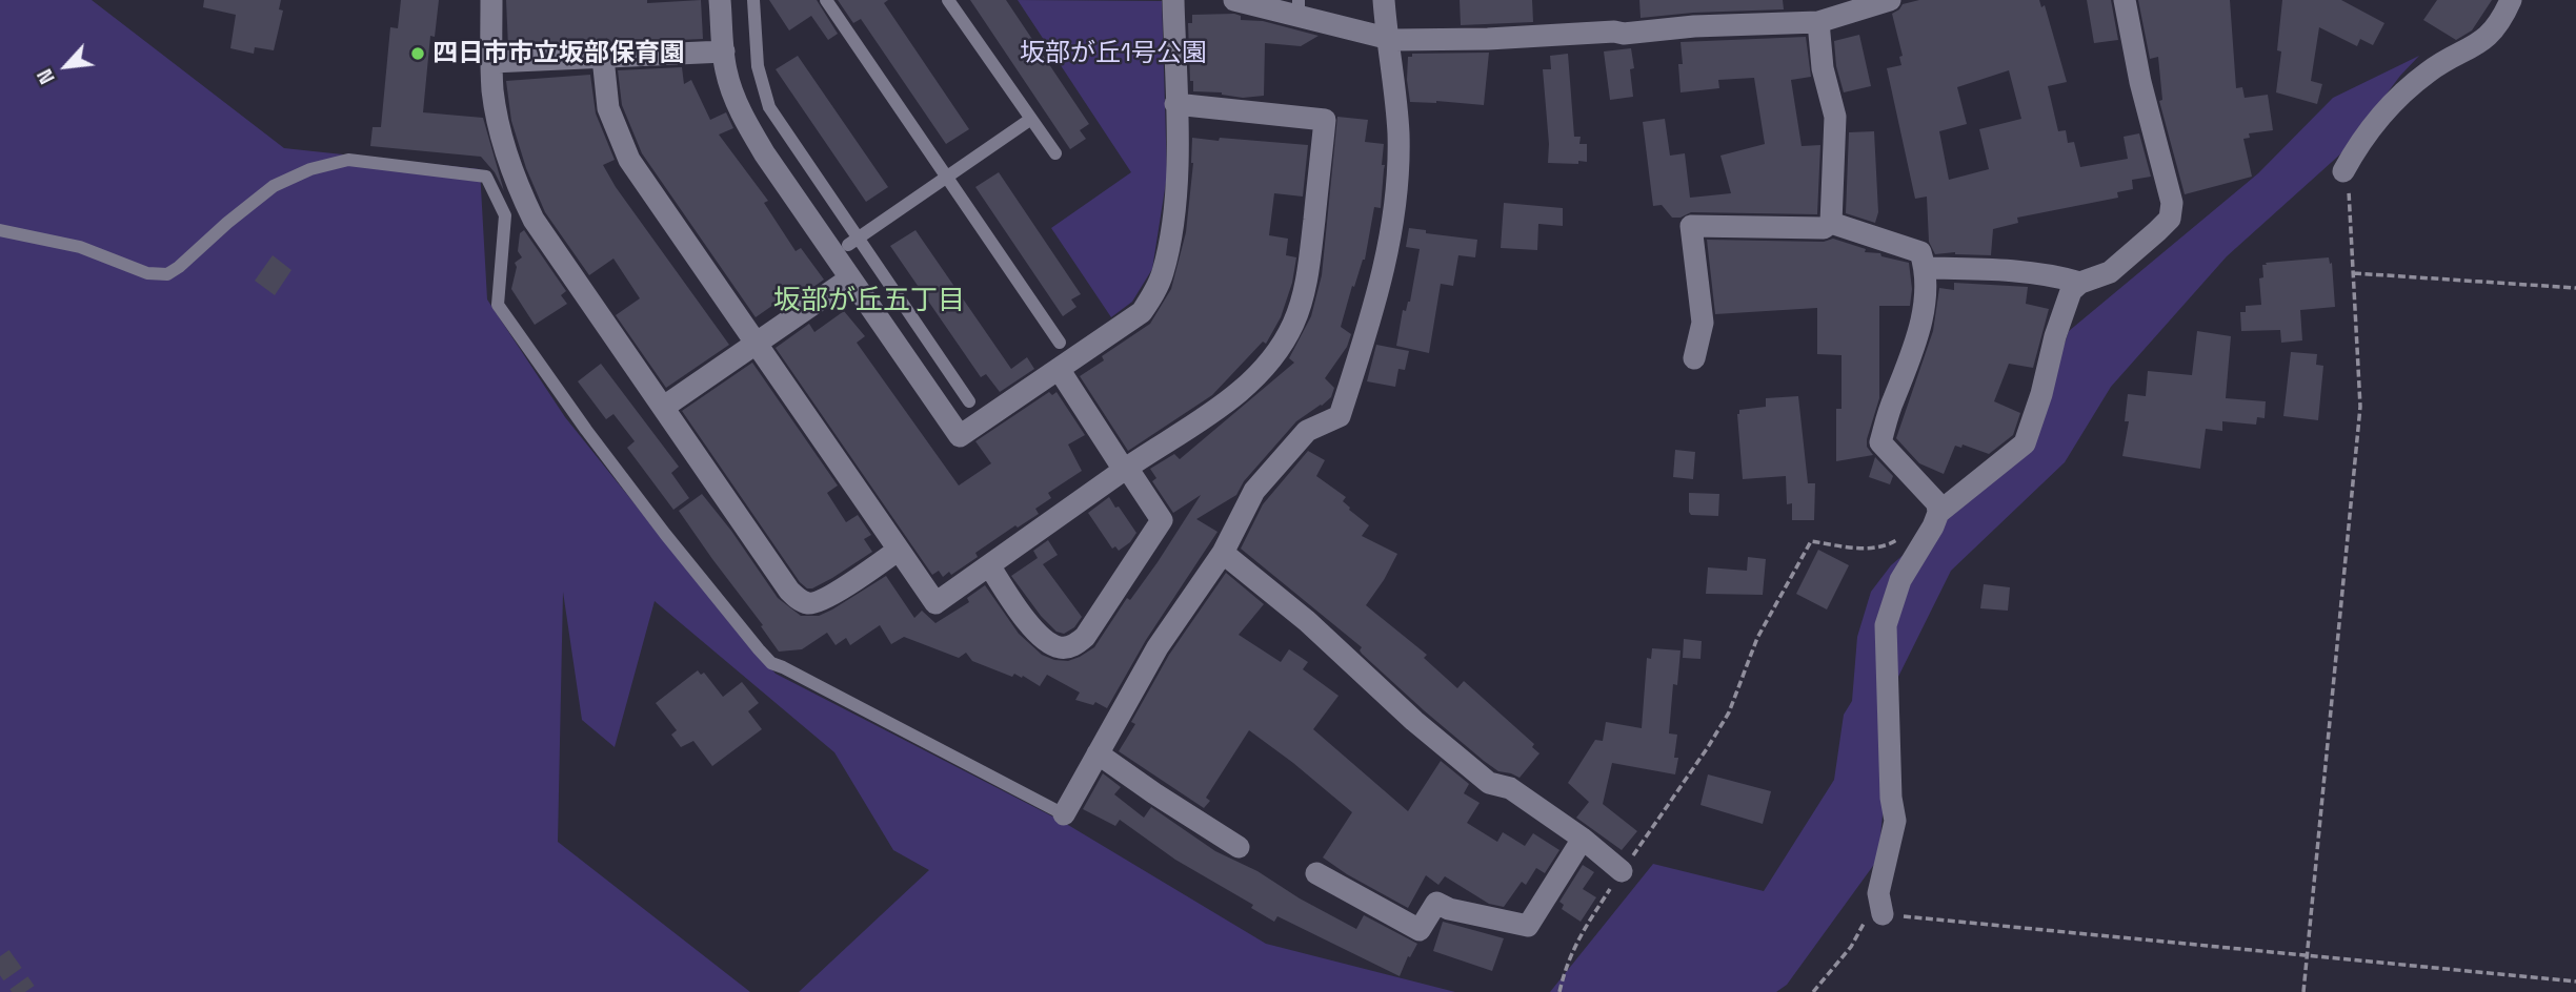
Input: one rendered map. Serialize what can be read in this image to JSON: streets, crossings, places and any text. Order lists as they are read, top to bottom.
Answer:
{
  "districts": ["坂部が丘五丁目"],
  "parks": ["坂部が丘1号公園"],
  "places": ["四日市市立坂部保育園"],
  "north": "bottom left"
}
